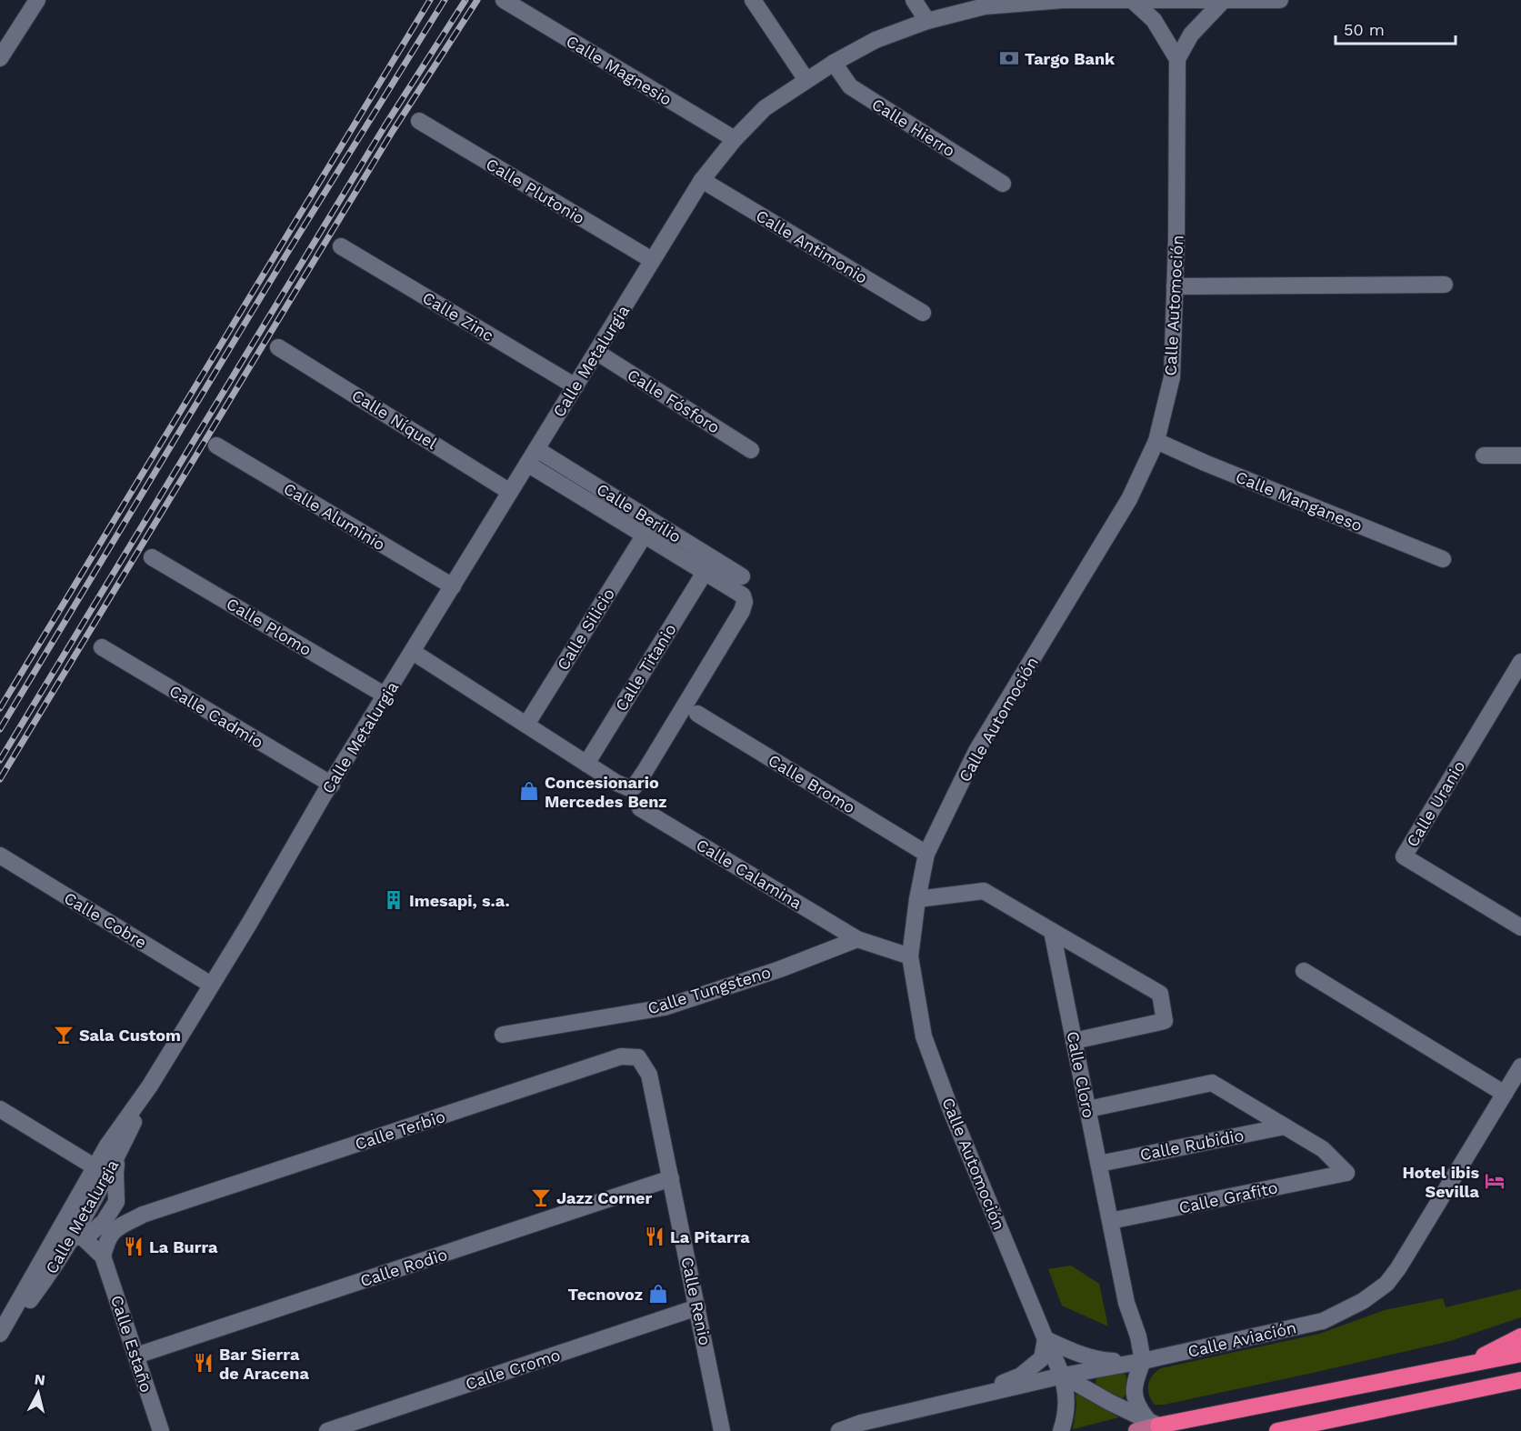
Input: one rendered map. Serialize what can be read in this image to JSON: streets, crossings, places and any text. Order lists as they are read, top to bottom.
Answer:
{
  "streets": {
    "street": [
      "Calle Magnesio",
      "Calle Hierro",
      "Calle Plutonio",
      "Calle Antimonio",
      "Calle Automoción",
      "Calle Zinc",
      "Calle Metalurgia",
      "Calle Fósforo",
      "Calle Níquel",
      "Calle Manganeso",
      "Calle Berilio",
      "Calle Aluminio",
      "Calle Plomo",
      "Calle Silicio",
      "Calle Titanio",
      "Calle Cadmio",
      "Calle Bromo",
      "Calle Uranio",
      "Calle Calamina",
      "Calle Cobre",
      "Calle Tungsteno",
      "Calle Cloro",
      "Calle Terbio",
      "Calle Rubidio",
      "Calle Grafito",
      "Calle Rodio",
      "Calle Renio",
      "Calle Aviación",
      "Calle Estaño",
      "Calle Cromo"
    ]
  },
  "crossings": [
    ["Calle Magnesio", "Calle Metalurgia"],
    ["Calle Hierro", "Calle Metalurgia"],
    ["Calle Plutonio", "Calle Metalurgia"],
    ["Calle Antimonio", "Calle Metalurgia"],
    ["Calle Automoción", "Calle Manganeso"],
    ["Calle Automoción", "Calle Bromo"],
    ["Calle Automoción", "Calle Aviación"],
    ["Calle Zinc", "Calle Metalurgia"],
    ["Calle Metalurgia", "Calle Fósforo"],
    ["Calle Metalurgia", "Calle Níquel"],
    ["Calle Metalurgia", "Calle Berilio"],
    ["Calle Metalurgia", "Calle Aluminio"],
    ["Calle Metalurgia", "Calle Plomo"],
    ["Calle Metalurgia", "Calle Cadmio"],
    ["Calle Metalurgia", "Calle Cobre"],
    ["Calle Calamina", "Calle Tungsteno"],
    ["Calle Cloro", "Calle Rubidio"],
    ["Calle Cloro", "Calle Grafito"],
    ["Calle Cloro", "Calle Aviación"],
    ["Calle Terbio", "Calle Renio"],
    ["Calle Rubidio", "Calle Grafito"],
    ["Calle Rodio", "Calle Renio"],
    ["Calle Rodio", "Calle Estaño"],
    ["Calle Renio", "Calle Cromo"]
  ],
  "places": {
    "bank": ["Targo Bank"],
    "shop": ["Concesionario Mercedes Benz", "Tecnovoz"],
    "building": ["Imesapi, s.a."],
    "bar": ["Sala Custom", "Jazz Corner"],
    "hotel": ["Hotel ibis Sevilla"],
    "restaurant": ["La Pitarra", "La Burra", "Bar Sierra de Aracena"]
  },
  "scale_bar": "50 m",
  "north": "top"
}
